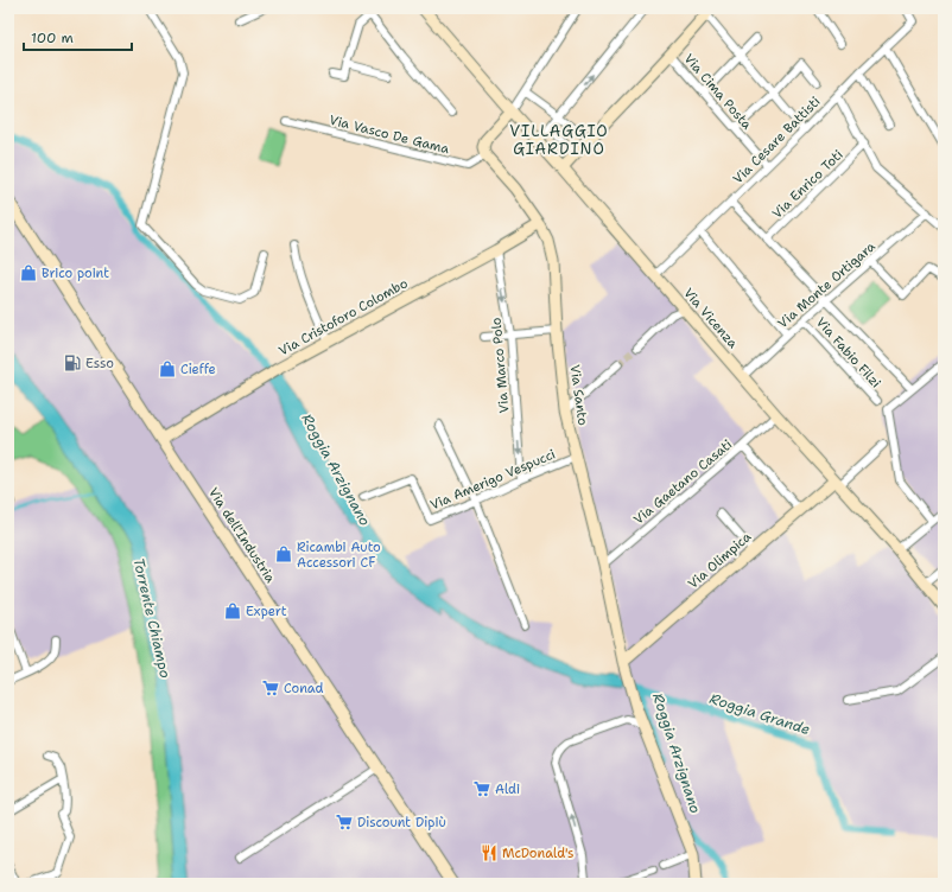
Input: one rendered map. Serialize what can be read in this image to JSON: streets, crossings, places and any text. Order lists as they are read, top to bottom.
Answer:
{
  "streets": {
    "street": [
      "Via Cima Posta",
      "Via Vasco De Gama",
      "Via Cesare Battisti",
      "Via Enrico Toti",
      "Via Monte Ortigara",
      "Via Cristoforo Colombo",
      "Via Vicenza",
      "Via Fabio Filzi",
      "Via Marco Polo",
      "Via Santo",
      "Via Amerigo Vespucci",
      "Via Gaetano Casati",
      "Via dell'Industria",
      "Via Olimpica"
    ]
  },
  "crossings": [
    ["Via Cima Posta", "Via Cesare Battisti"],
    ["Via Vasco De Gama", "Via Santo"],
    ["Via Cesare Battisti", "Via Vicenza"],
    ["Via Monte Ortigara", "Via Vicenza"],
    ["Via Monte Ortigara", "Via Fabio Filzi"],
    ["Via Cristoforo Colombo", "Via Marco Polo"],
    ["Via Cristoforo Colombo", "Via Santo"],
    ["Via Cristoforo Colombo", "Via dell'Industria"],
    ["Via Vicenza", "Via Gaetano Casati"],
    ["Via Vicenza", "Via Olimpica"],
    ["Via Marco Polo", "Via Amerigo Vespucci"],
    ["Via Santo", "Via Amerigo Vespucci"],
    ["Via Santo", "Via Gaetano Casati"],
    ["Via Santo", "Via Olimpica"]
  ],
  "one_way": ["Via Marco Polo"],
  "districts": ["VILLAGGIO GIARDINO"],
  "water": ["Roggia Arzignano", "Torrente Chiampo", "Roggia Grande"],
  "places": {
    "shop": [
      "Brico point",
      "Cieffe",
      "Ricambi Auto Accessori CF",
      "Expert"
    ],
    "fuel station": ["Esso"],
    "supermarket": ["Conad", "Aldi", "Discount Dipiù"],
    "restaurant": ["McDonald's"]
  },
  "scale_bar": "100 m"
}
